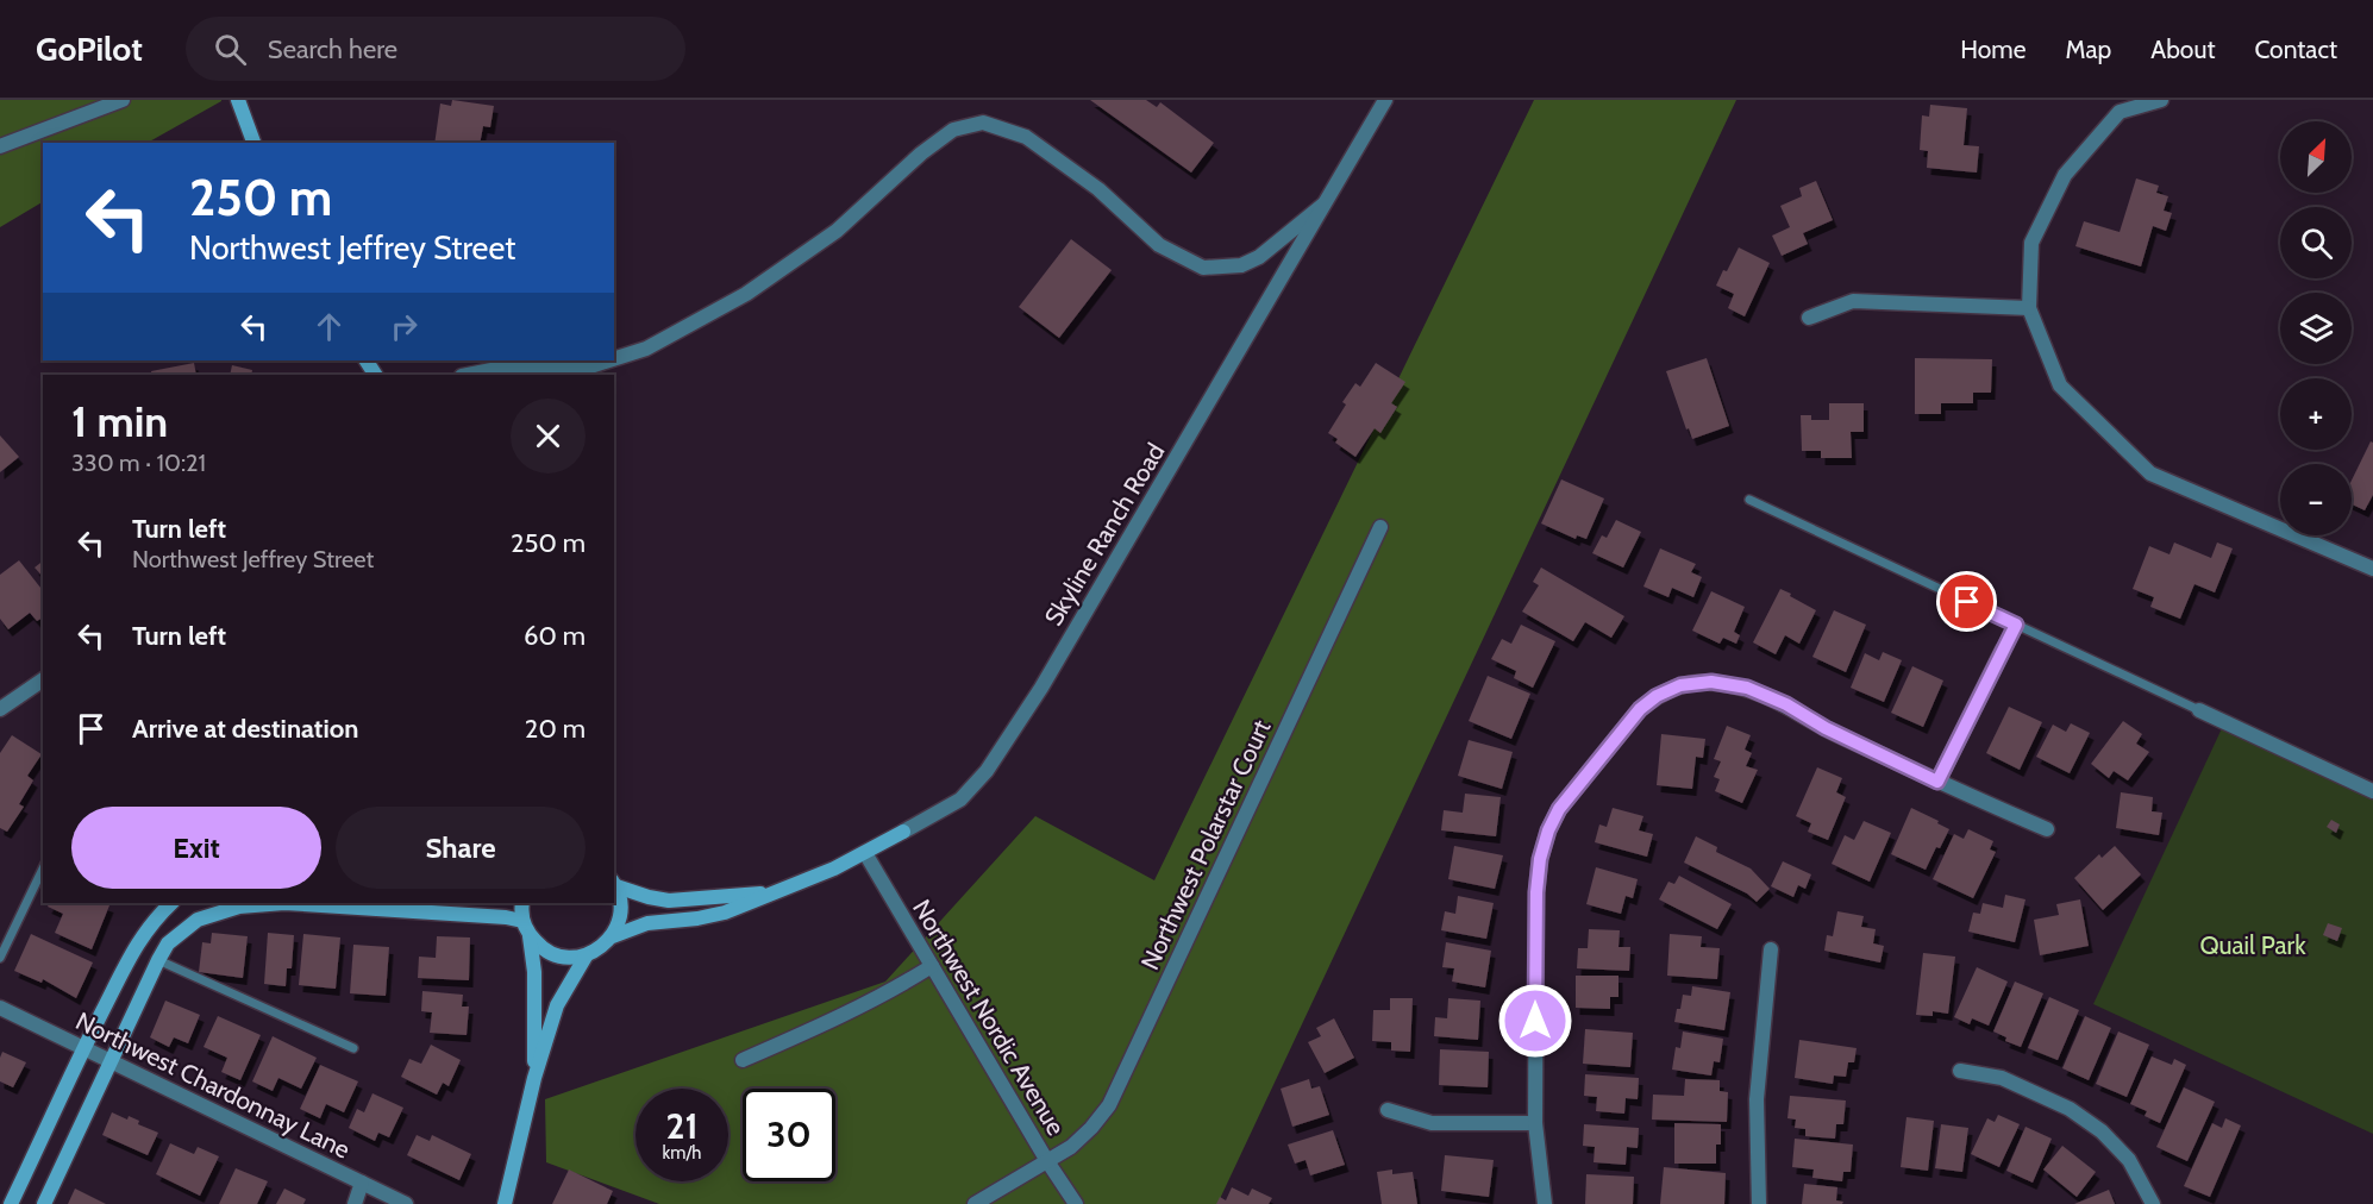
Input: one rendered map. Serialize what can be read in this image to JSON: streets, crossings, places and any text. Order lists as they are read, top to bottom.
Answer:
{
  "streets": {
    "street": [
      "Skyline Ranch Road",
      "Northwest Polarstar Court",
      "Northwest Nordic Avenue",
      "Northwest Chardonnay Lane"
    ]
  },
  "crossings": [
    ["Skyline Ranch Road", "Northwest Nordic Avenue"],
    ["Northwest Polarstar Court", "Northwest Nordic Avenue"]
  ],
  "parks": ["Quail Park"],
  "north": "top right",
  "page": {
    "header": "GoPilot",
    "search": "Search here",
    "nav": [
      "Home",
      "Map",
      "About",
      "Contact"
    ],
    "map_buttons": ["+", "−"],
    "turn": ["250 m", "Northwest Jeffrey Street"],
    "heading": ["1 min", "330 m · 10:21"],
    "list": [
      {
        "name": "Turn left",
        "note": "Northwest Jeffrey Street",
        "value": "250 m"
      },
      {
        "name": "Turn left",
        "value": "60 m"
      },
      {
        "name": "Arrive at destination",
        "value": "20 m"
      }
    ],
    "buttons": ["Exit", "Share"],
    "speed": "21 km/h",
    "limit": "30"
  }
}
